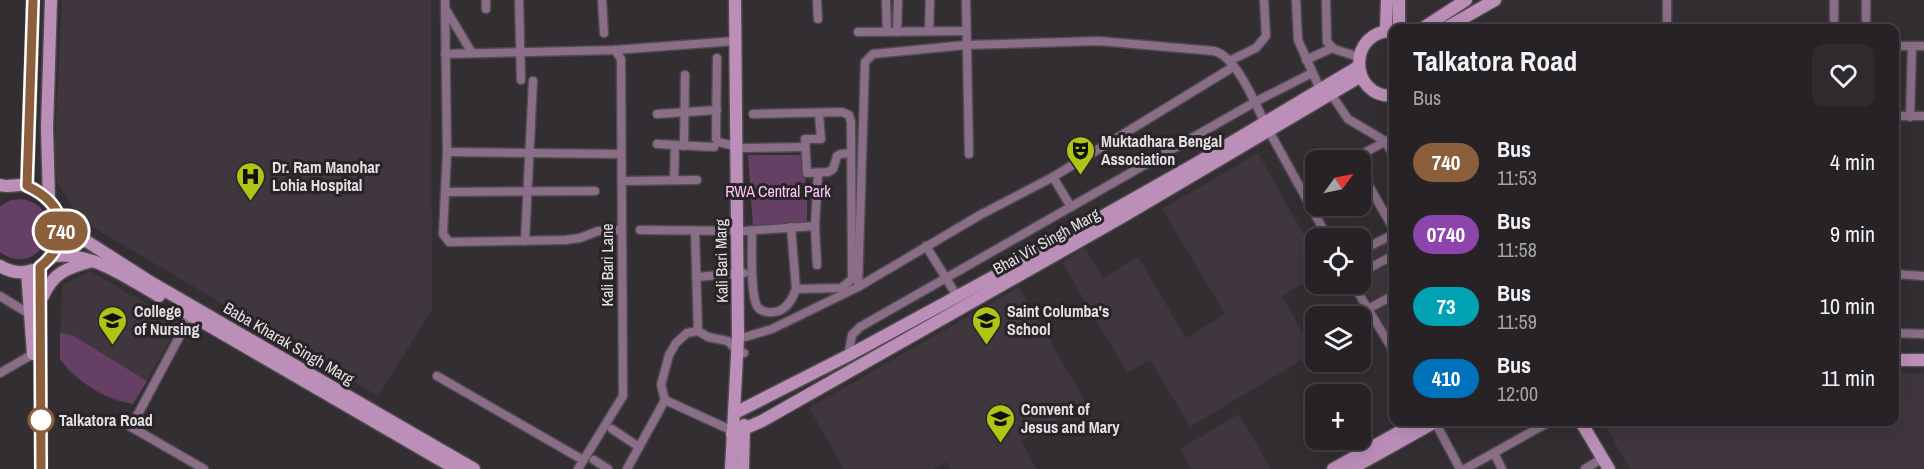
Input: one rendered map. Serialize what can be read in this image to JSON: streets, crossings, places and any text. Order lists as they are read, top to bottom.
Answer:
{
  "streets": {
    "street": [
      "Bhai Vir Singh Marg",
      "Kali Bari Marg",
      "Kali Bari Lane",
      "Baba Kharak Singh Marg"
    ]
  },
  "crossings": [
    ["Bhai Vir Singh Marg", "Kali Bari Marg"]
  ],
  "parks": ["RWA Central Park"],
  "places": {
    "theatre": ["Muktadhara Bengal Association"],
    "hospital": ["Dr. Ram Manohar Lohia Hospital"],
    "school or university": ["College of Nursing", "Saint Columba's School", "Convent of Jesus and Mary"],
    "other": ["Talkatora Road"]
  },
  "lines": ["bus line 740"],
  "north": "top right",
  "page": {
    "on_map": "740",
    "heading": ["Talkatora Road", "Bus"],
    "list": [
      {
        "mark": "740",
        "name": "Bus",
        "note": "11:53",
        "value": "4 min"
      },
      {
        "mark": "0740",
        "name": "Bus",
        "note": "11:58",
        "value": "9 min"
      },
      {
        "mark": "73",
        "name": "Bus",
        "note": "11:59",
        "value": "10 min"
      },
      {
        "mark": "410",
        "name": "Bus",
        "note": "12:00",
        "value": "11 min"
      }
    ],
    "map_buttons": "+"
  }
}
